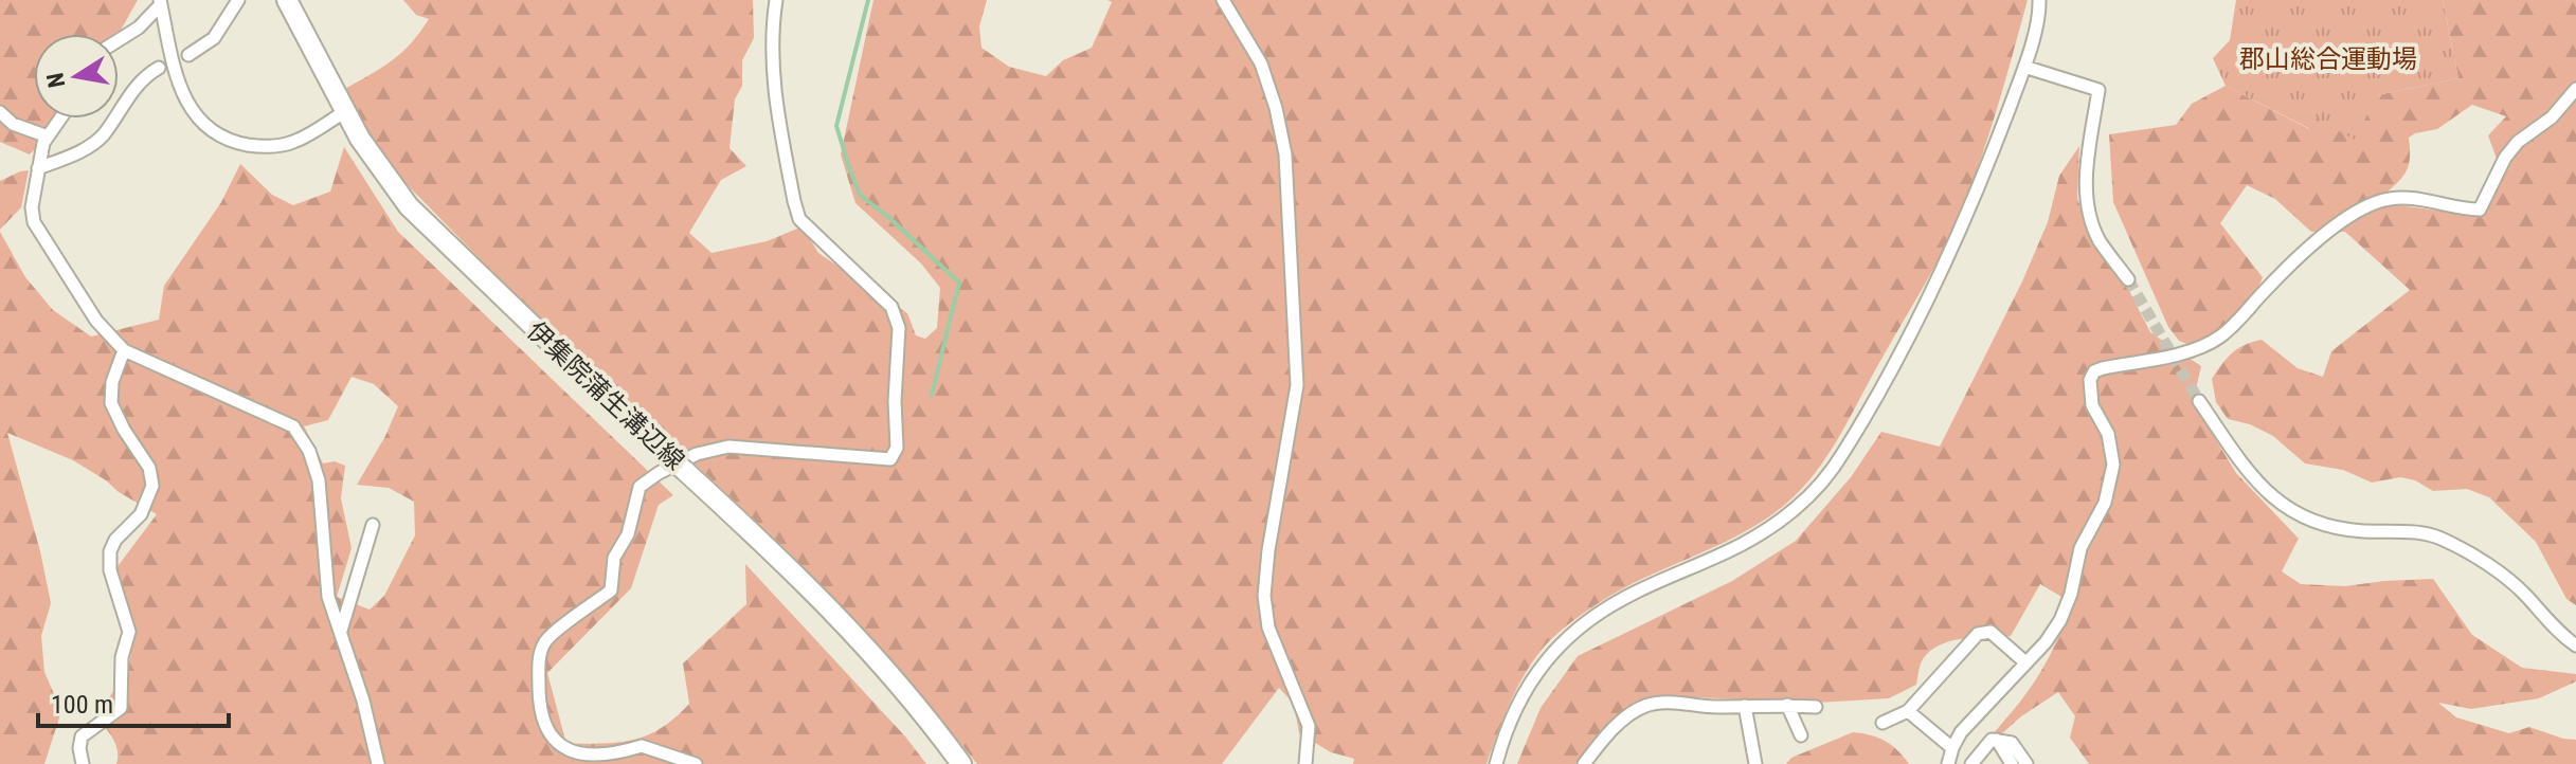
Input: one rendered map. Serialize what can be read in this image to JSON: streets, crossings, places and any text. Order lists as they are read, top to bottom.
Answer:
{
  "streets": {
    "main road": ["伊集院蒲生溝辺線"]
  },
  "parks": ["郡山総合運動場"],
  "scale_bar": "100 m",
  "north": "left"
}
